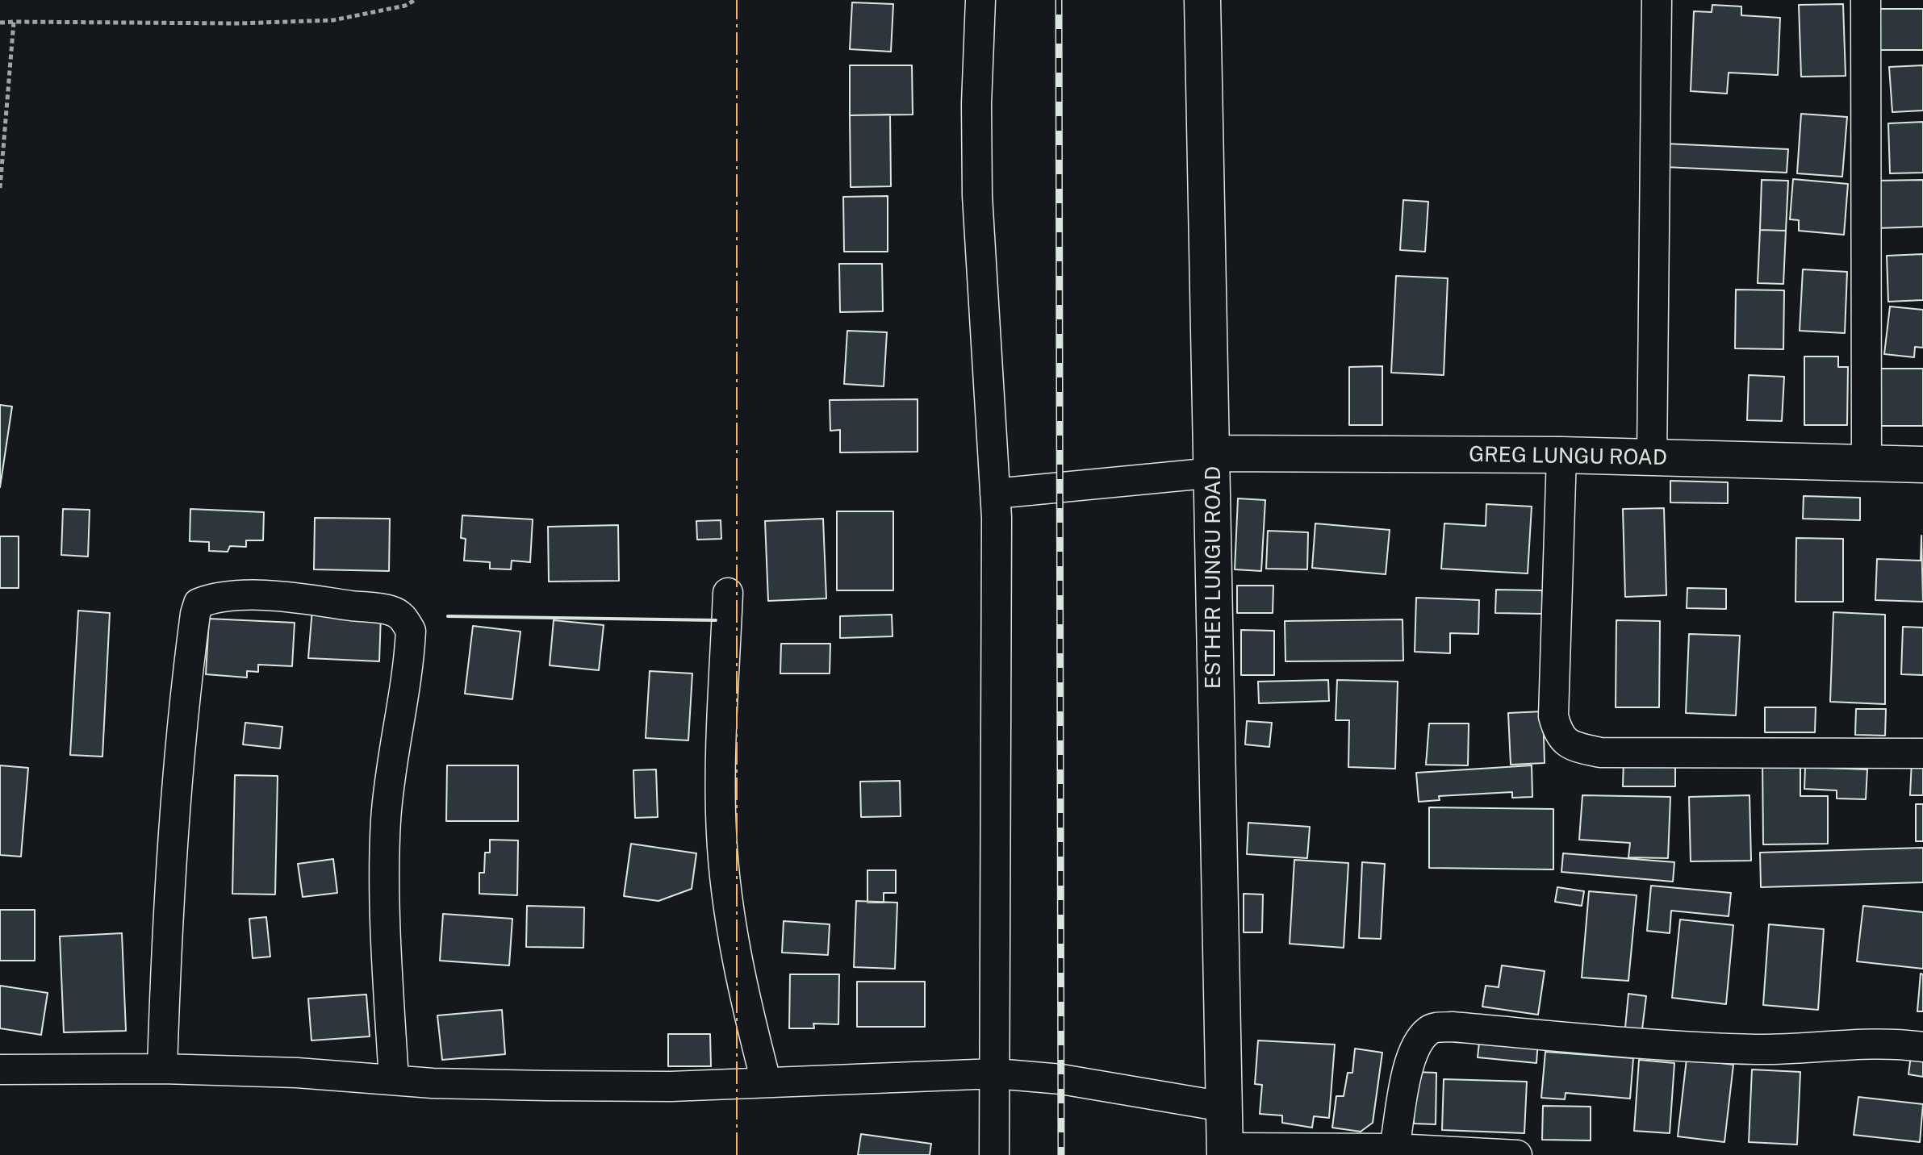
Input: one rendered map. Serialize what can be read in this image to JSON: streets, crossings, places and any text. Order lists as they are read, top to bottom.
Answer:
{
  "streets": {
    "street": ["GREG LUNGU ROAD", "ESTHER LUNGU ROAD"]
  },
  "crossings": [
    ["GREG LUNGU ROAD", "ESTHER LUNGU ROAD"]
  ]
}
